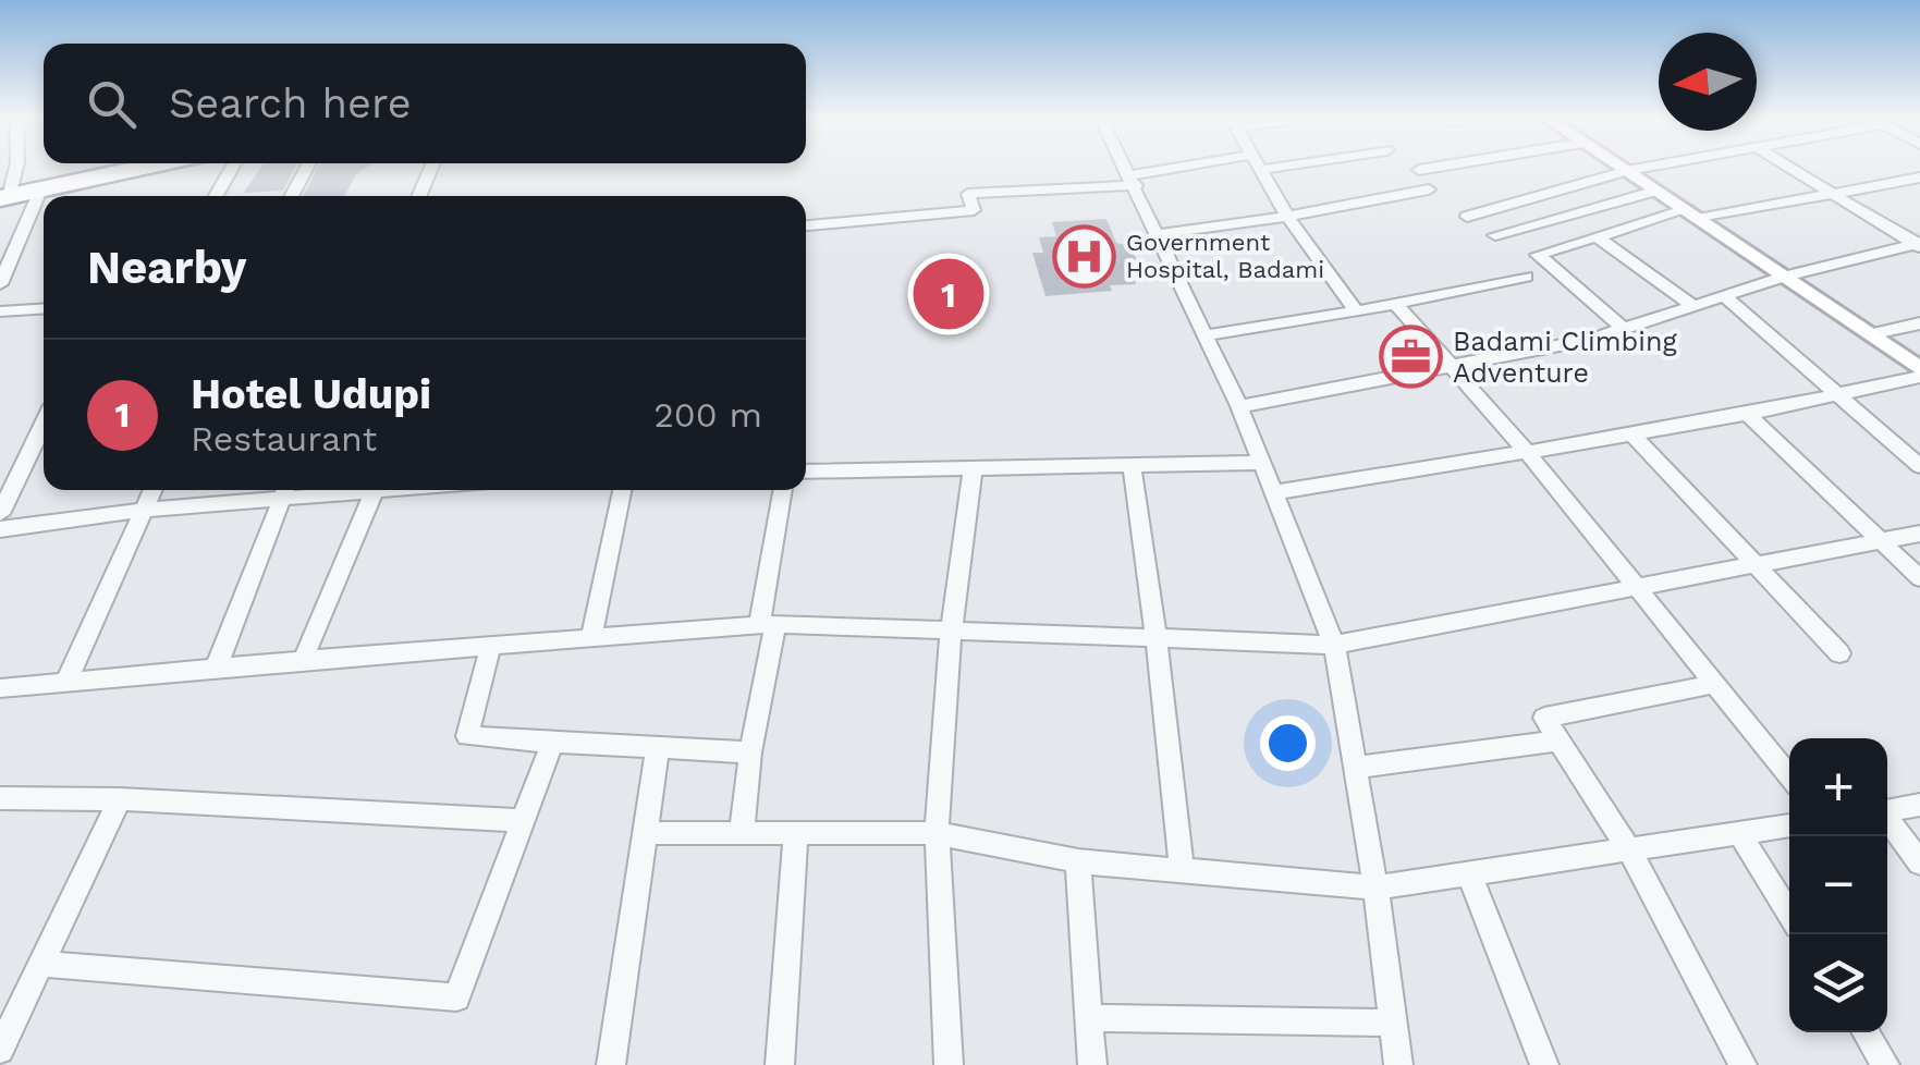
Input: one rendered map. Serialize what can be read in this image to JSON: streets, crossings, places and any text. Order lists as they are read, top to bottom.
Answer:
{
  "places": {
    "hospital": ["Government Hospital, Badami"],
    "office": ["Badami Climbing Adventure"]
  },
  "north": "left",
  "page": {
    "search": "Search here",
    "heading": "Nearby",
    "pins": "1",
    "list": [
      {
        "mark": "1",
        "name": "Hotel Udupi",
        "note": "Restaurant",
        "value": "200 m"
      }
    ],
    "map_buttons": ["+", "−"]
  }
}
